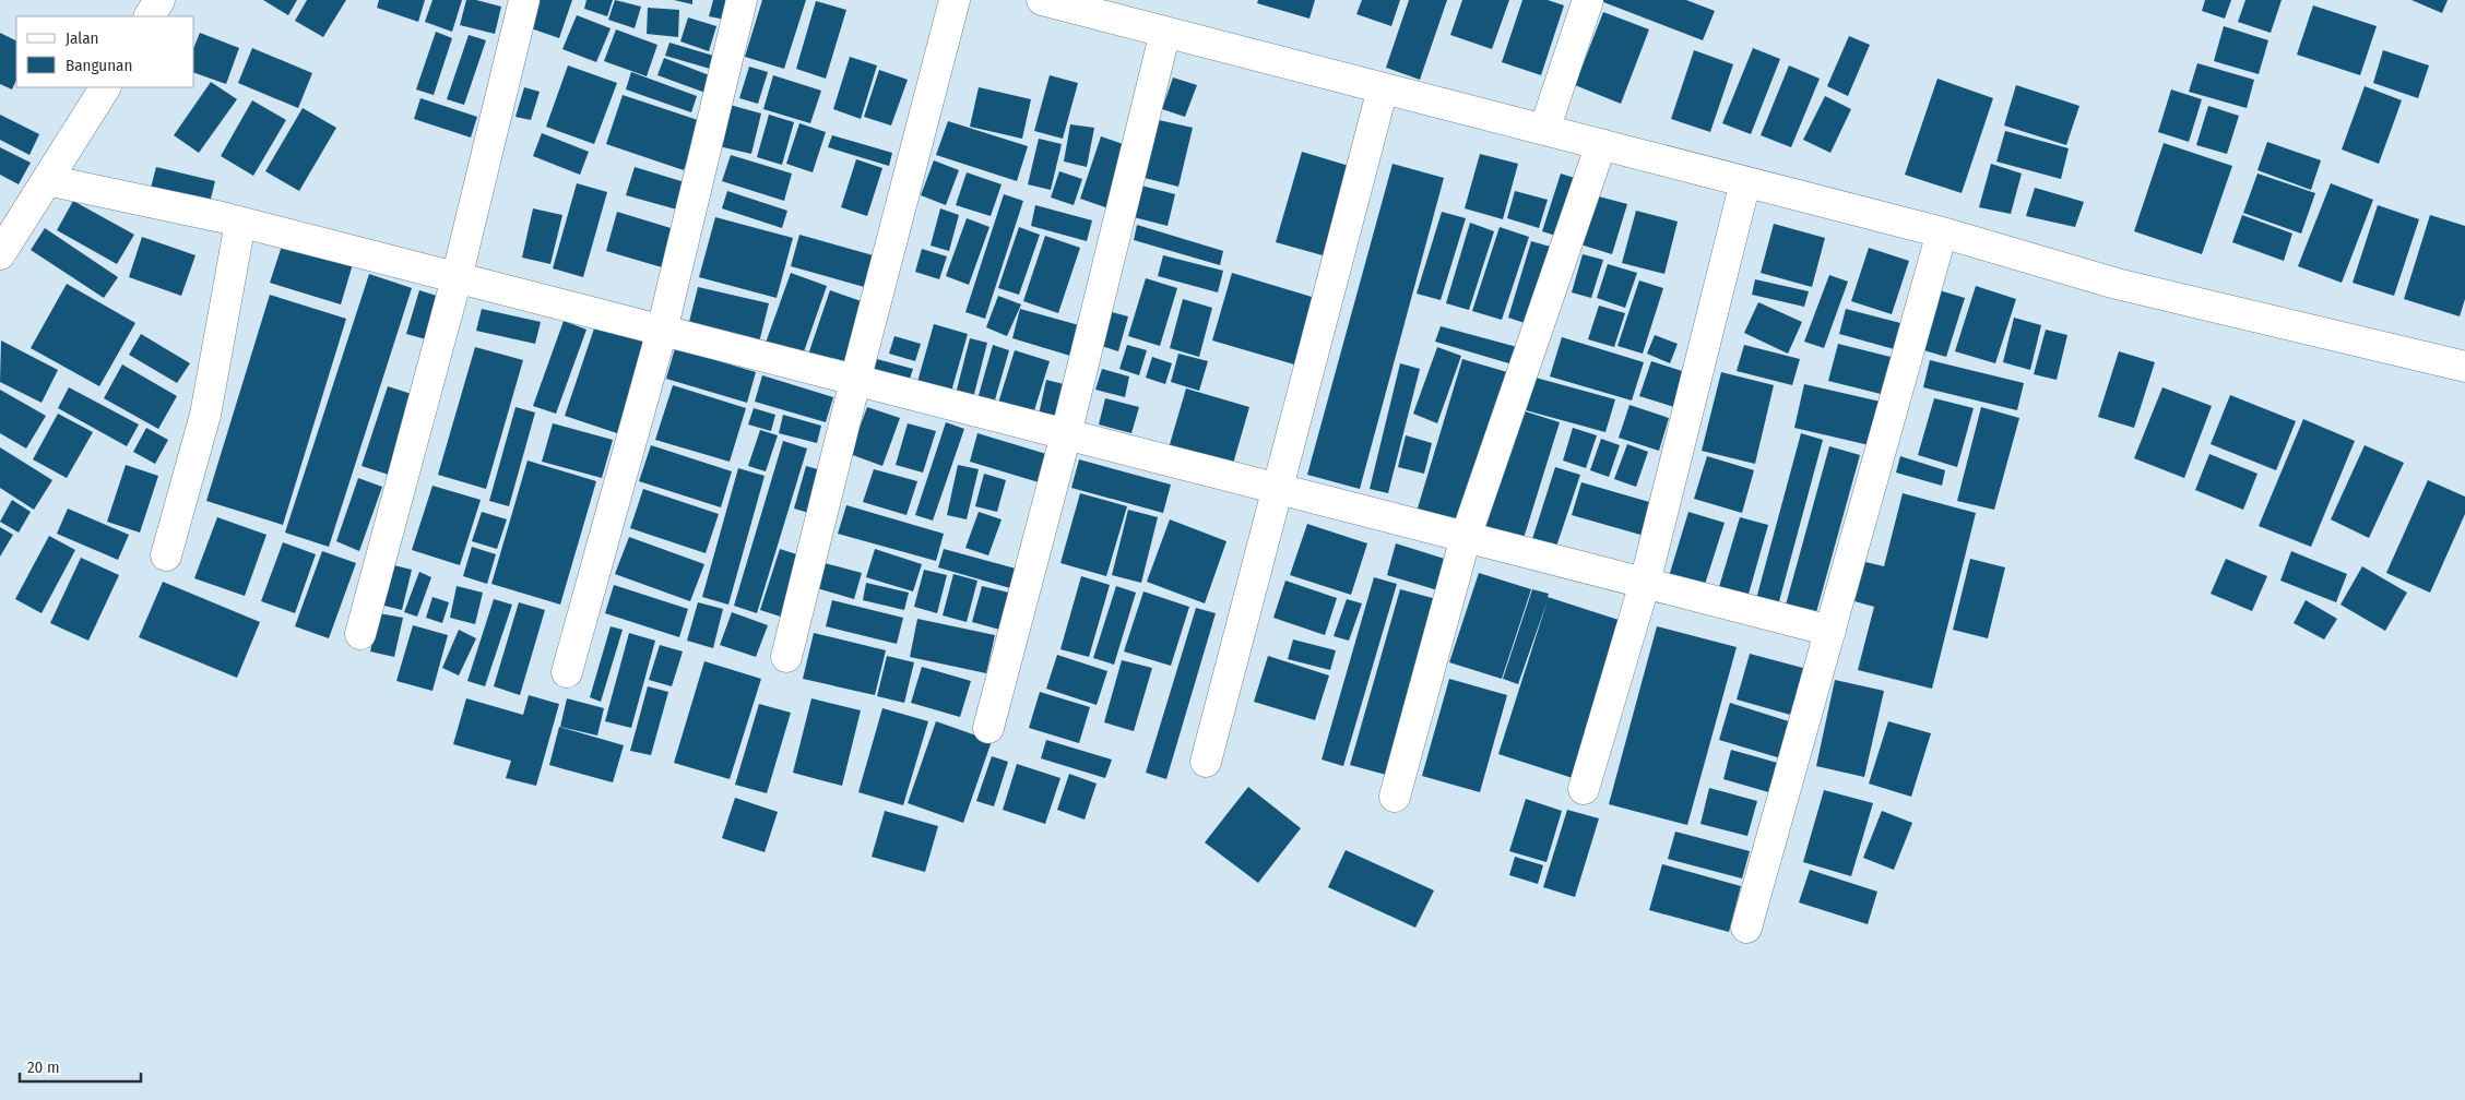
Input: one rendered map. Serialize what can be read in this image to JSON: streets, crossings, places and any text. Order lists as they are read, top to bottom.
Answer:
{
  "legend": ["Jalan", "Bangunan"],
  "scale_bar": "20 m"
}
